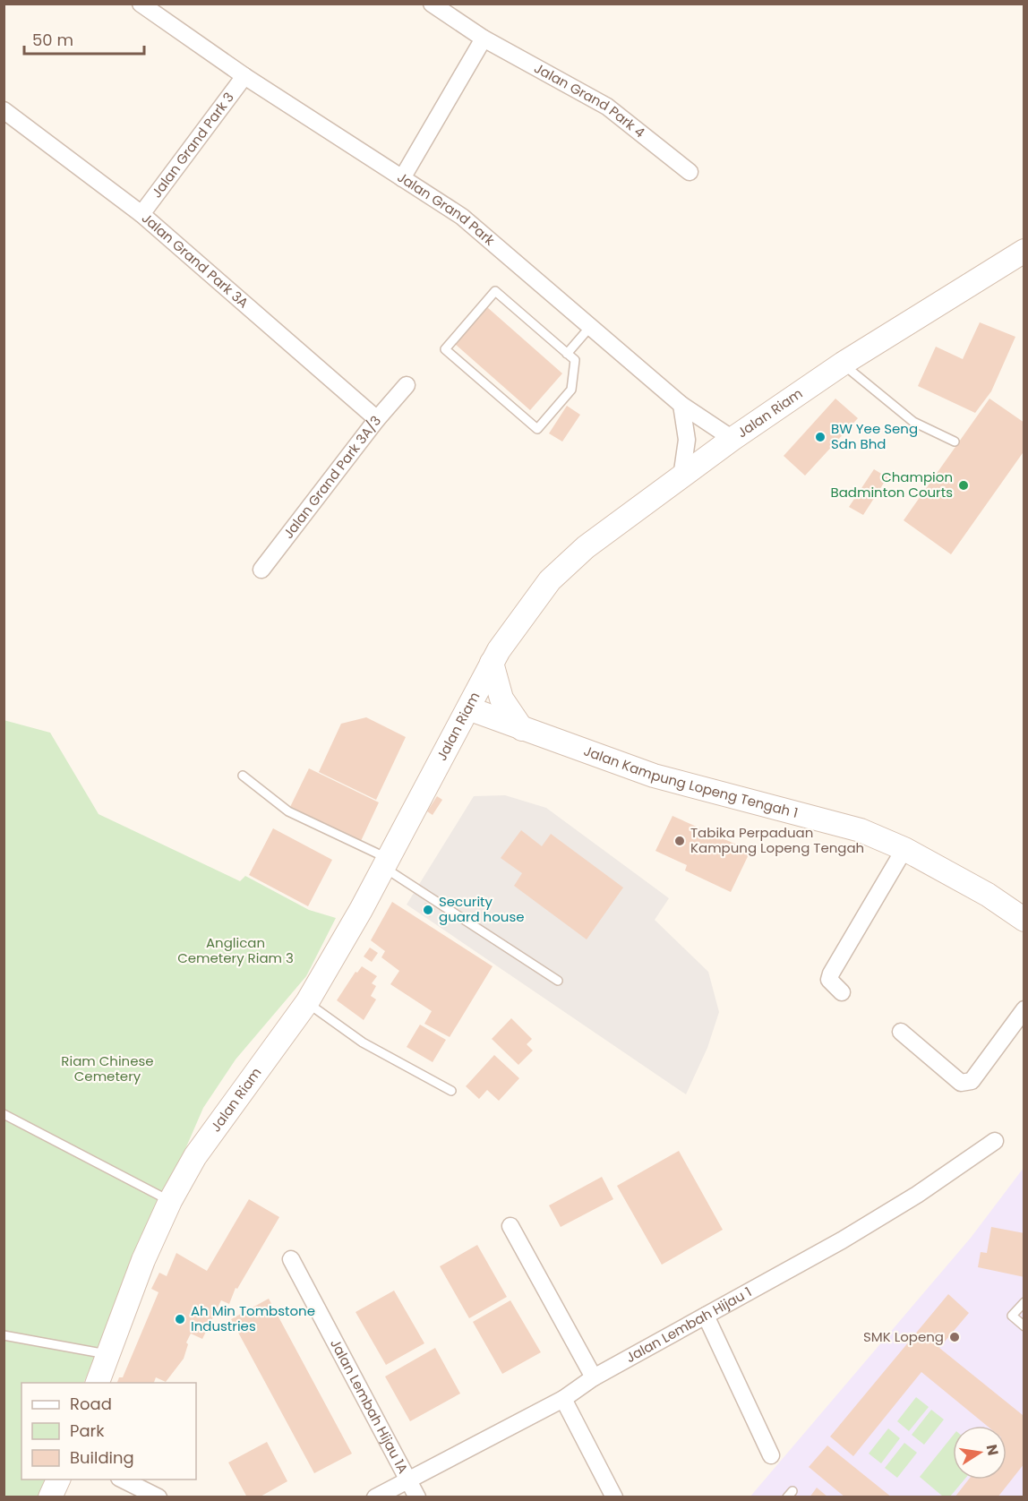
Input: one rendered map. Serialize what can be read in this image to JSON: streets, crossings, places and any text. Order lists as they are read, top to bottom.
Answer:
{
  "streets": {
    "main road": ["Jalan Riam", "Jalan Kampung Lopeng Tengah 1"],
    "street": [
      "Jalan Grand Park 4",
      "Jalan Grand Park 3",
      "Jalan Grand Park",
      "Jalan Grand Park 3A",
      "Jalan Grand Park 3A/3",
      "Jalan Lembah Hijau 1",
      "Jalan Lembah Hijau 1A"
    ]
  },
  "crossings": [
    ["Jalan Grand Park 3", "Jalan Grand Park"],
    ["Jalan Grand Park 3", "Jalan Grand Park 3A"],
    ["Jalan Grand Park", "Jalan Riam"],
    ["Jalan Grand Park 3A", "Jalan Grand Park 3A/3"],
    ["Jalan Riam", "Jalan Kampung Lopeng Tengah 1"],
    ["Jalan Lembah Hijau 1", "Jalan Lembah Hijau 1A"]
  ],
  "parks": ["Anglican Cemetery Riam 3", "Riam Chinese Cemetery"],
  "places": [
    "BW Yee Seng Sdn Bhd",
    "Champion Badminton Courts",
    "Tabika Perpaduan Kampung Lopeng Tengah",
    "Security guard house",
    "Ah Min Tombstone Industries",
    "SMK Lopeng"
  ],
  "legend": ["Road", "Park", "Building"],
  "scale_bar": "50 m",
  "north": "right"
}
